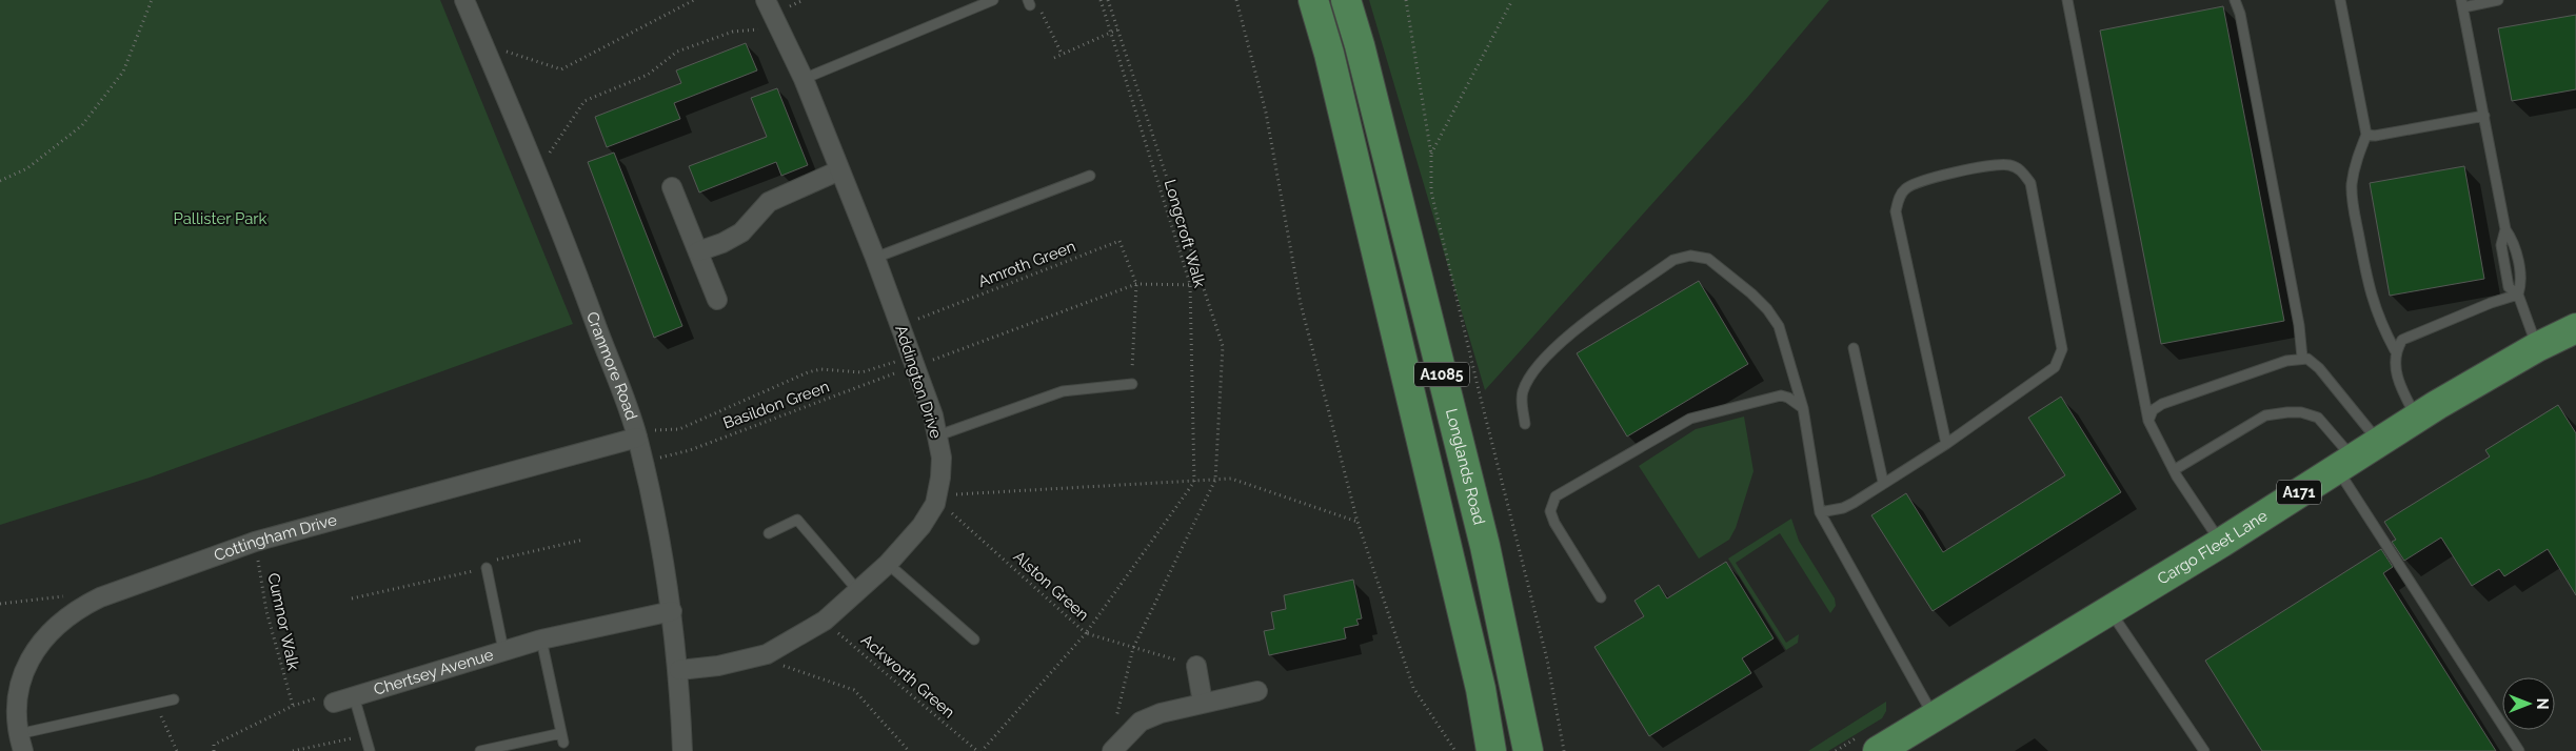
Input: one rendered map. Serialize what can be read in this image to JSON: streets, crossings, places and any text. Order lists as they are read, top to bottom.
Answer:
{
  "streets": {
    "main road": [
      "A1085",
      "Longlands Road",
      "A171",
      "Cargo Fleet Lane"
    ],
    "street": [
      "Cranmore Road",
      "Addington Drive",
      "Cottingham Drive",
      "Chertsey Avenue"
    ],
    "path": [
      "Longcroft Walk",
      "Amroth Green",
      "Basildon Green",
      "Alston Green",
      "Cumnor Walk",
      "Ackworth Green"
    ]
  },
  "crossings": [
    ["Amroth Green", "Addington Drive"],
    ["Cranmore Road", "Addington Drive"],
    ["Cranmore Road", "Basildon Green"],
    ["Cranmore Road", "Cottingham Drive"],
    ["Cranmore Road", "Chertsey Avenue"],
    ["Addington Drive", "Basildon Green"],
    ["Addington Drive", "Alston Green"],
    ["Addington Drive", "Ackworth Green"],
    ["Cottingham Drive", "Cumnor Walk"]
  ],
  "parks": ["Pallister Park"],
  "north": "right"
}
